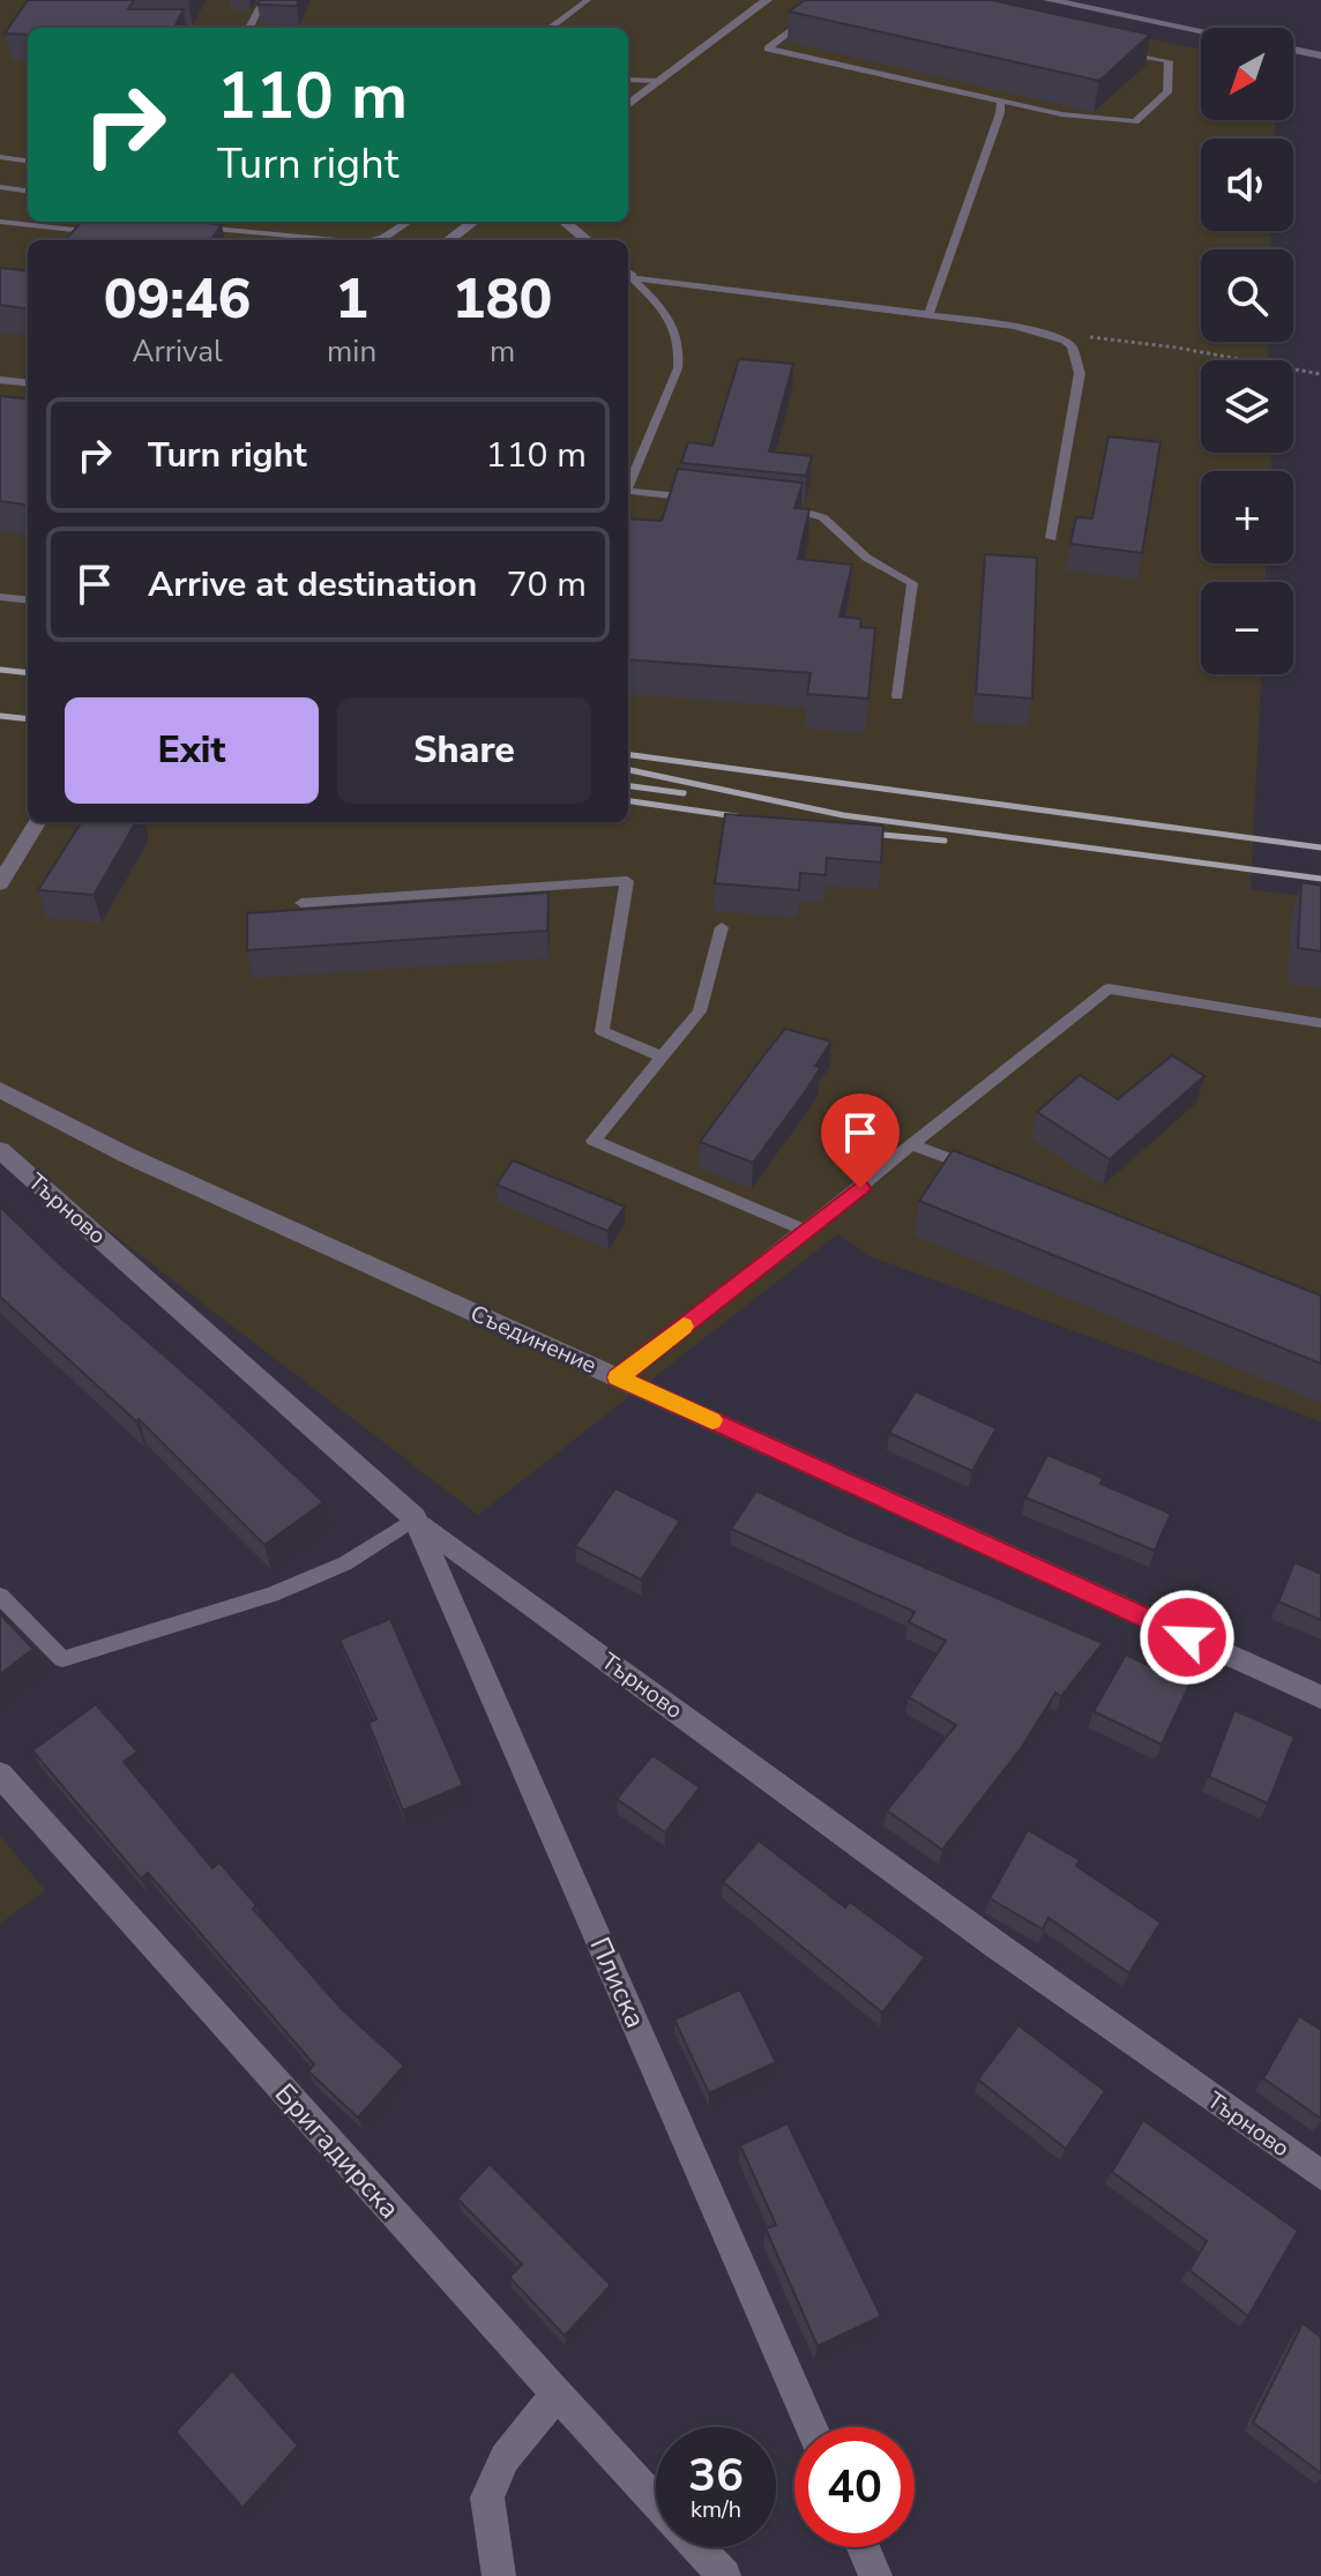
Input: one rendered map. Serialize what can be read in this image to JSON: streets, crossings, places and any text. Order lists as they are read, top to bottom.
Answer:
{
  "streets": {
    "street": [
      "Търново",
      "Съединение",
      "Плиска",
      "Бригадирска"
    ]
  },
  "crossings": [
    ["Търново", "Плиска"]
  ],
  "north": "bottom left",
  "page": {
    "map_buttons": ["+", "−"],
    "turn": ["110 m", "Turn right"],
    "eta": [
      "09:46",
      "Arrival",
      "1",
      "min",
      "180",
      "m"
    ],
    "list": [
      {
        "name": "Turn right",
        "value": "110 m"
      },
      {
        "name": "Arrive at destination",
        "value": "70 m"
      }
    ],
    "buttons": ["Exit", "Share"],
    "speed": "36 km/h",
    "limit": "40"
  }
}
